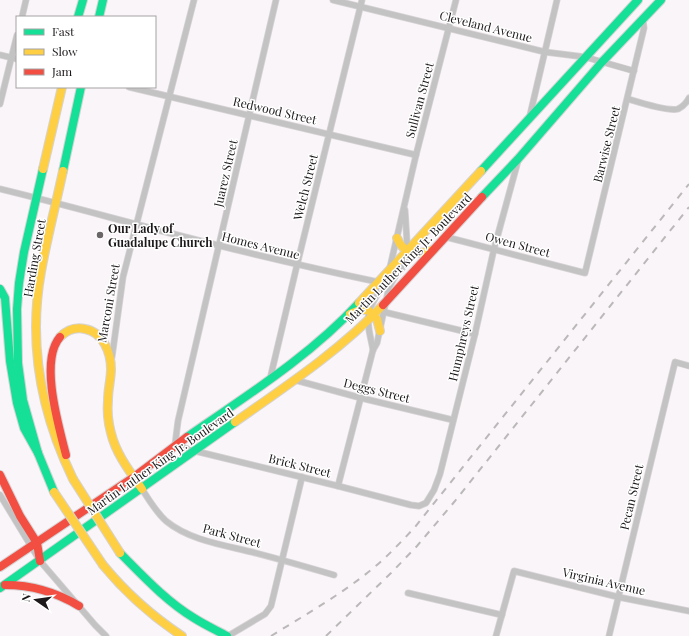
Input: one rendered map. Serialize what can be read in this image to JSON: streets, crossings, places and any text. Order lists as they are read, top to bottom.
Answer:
{
  "streets": {
    "main road": ["Harding Street", "Martin Luther King Jr. Boulevard", "Marconi Street"],
    "street": [
      "Cleveland Avenue",
      "Sullivan Street",
      "Redwood Street",
      "Barwise Street",
      "Juarez Street",
      "Welch Street",
      "Owen Street",
      "Homes Avenue",
      "Humphreys Street",
      "Deggs Street",
      "Brick Street",
      "Pecan Street",
      "Park Street",
      "Virginia Avenue"
    ]
  },
  "crossings": [
    ["Cleveland Avenue", "Sullivan Street"],
    ["Cleveland Avenue", "Barwise Street"],
    ["Cleveland Avenue", "Welch Street"],
    ["Cleveland Avenue", "Martin Luther King Jr. Boulevard"],
    ["Sullivan Street", "Redwood Street"],
    ["Sullivan Street", "Martin Luther King Jr. Boulevard"],
    ["Sullivan Street", "Deggs Street"],
    ["Sullivan Street", "Brick Street"],
    ["Redwood Street", "Juarez Street"],
    ["Redwood Street", "Welch Street"],
    ["Redwood Street", "Marconi Street"],
    ["Barwise Street", "Owen Street"],
    ["Barwise Street", "Martin Luther King Jr. Boulevard"],
    ["Juarez Street", "Homes Avenue"],
    ["Juarez Street", "Martin Luther King Jr. Boulevard"],
    ["Juarez Street", "Brick Street"],
    ["Welch Street", "Homes Avenue"],
    ["Welch Street", "Martin Luther King Jr. Boulevard"],
    ["Owen Street", "Martin Luther King Jr. Boulevard"],
    ["Owen Street", "Humphreys Street"],
    ["Homes Avenue", "Harding Street"],
    ["Homes Avenue", "Martin Luther King Jr. Boulevard"],
    ["Homes Avenue", "Marconi Street"],
    ["Martin Luther King Jr. Boulevard", "Marconi Street"],
    ["Martin Luther King Jr. Boulevard", "Humphreys Street"],
    ["Martin Luther King Jr. Boulevard", "Deggs Street"],
    ["Martin Luther King Jr. Boulevard", "Brick Street"],
    ["Martin Luther King Jr. Boulevard", "Park Street"],
    ["Marconi Street", "Park Street"],
    ["Humphreys Street", "Deggs Street"],
    ["Humphreys Street", "Brick Street"],
    ["Pecan Street", "Virginia Avenue"]
  ],
  "places": ["Our Lady of Guadalupe Church"],
  "legend": ["Fast", "Slow", "Jam"],
  "north": "left"
}
